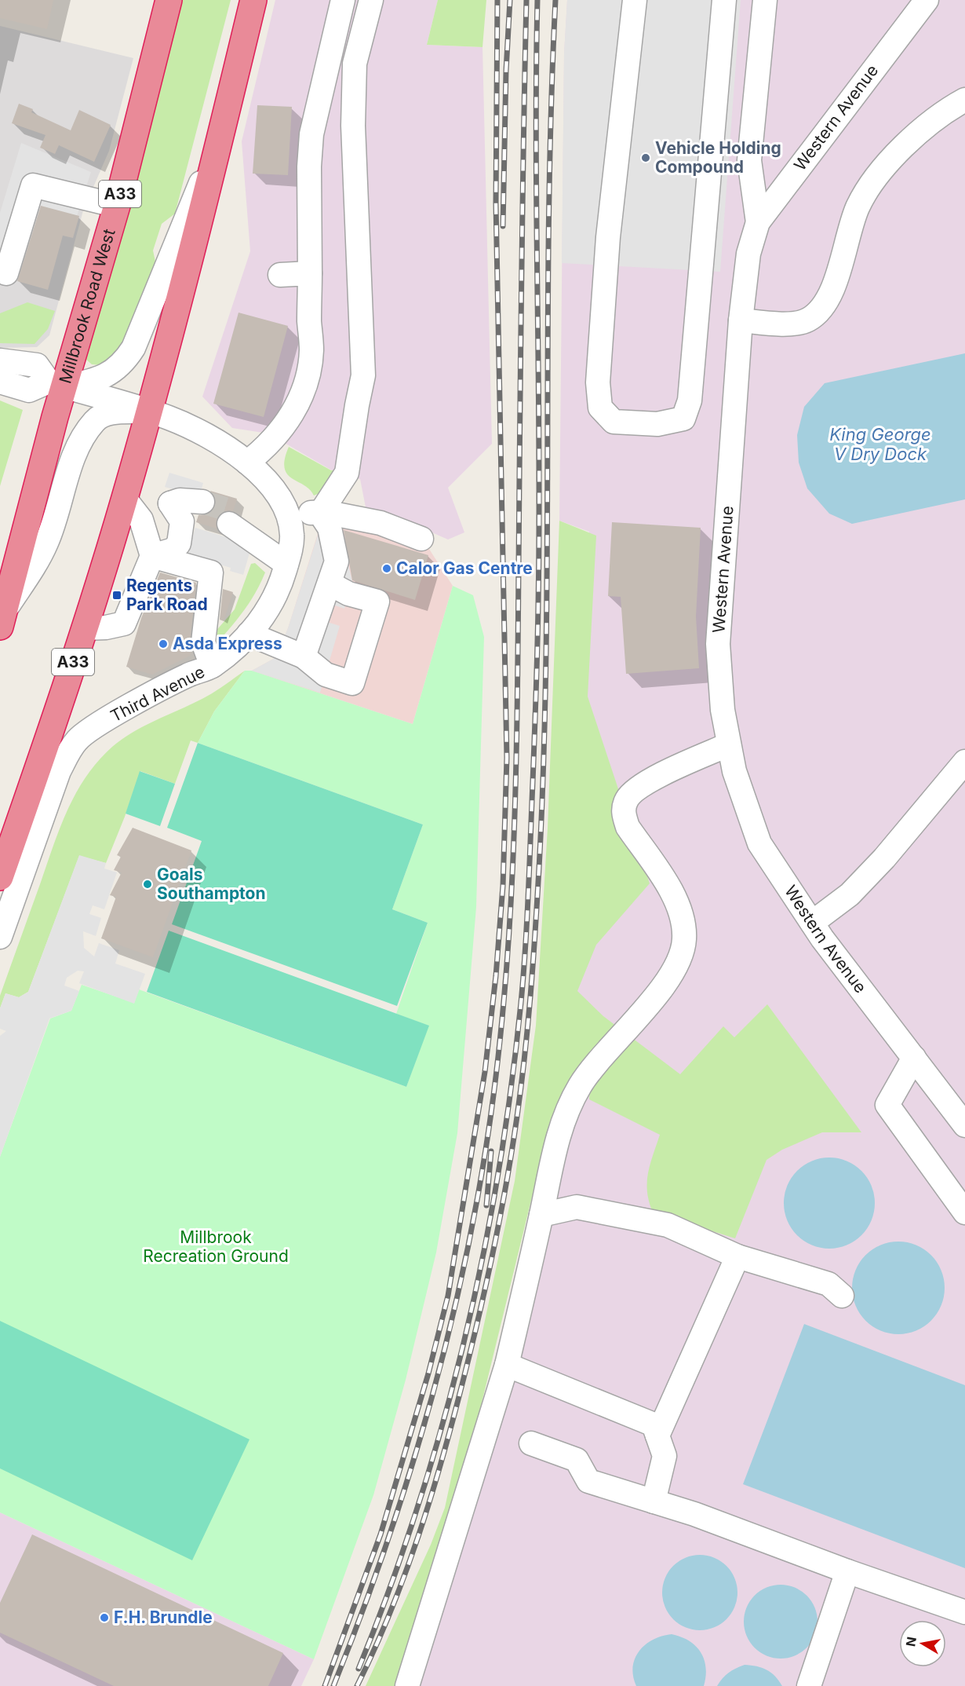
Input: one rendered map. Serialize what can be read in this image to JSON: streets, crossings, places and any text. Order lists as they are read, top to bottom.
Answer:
{
  "streets": {
    "highway": ["A33", "Millbrook Road West"],
    "street": ["Western Avenue", "Third Avenue"]
  },
  "crossings": [
    ["A33", "Millbrook Road West"],
    ["A33", "Third Avenue"],
    ["Millbrook Road West", "Third Avenue"]
  ],
  "water": ["King George V Dry Dock"],
  "parks": ["Millbrook Recreation Ground"],
  "places": {
    "other": [
      "Vehicle Holding Compound",
      "Calor Gas Centre",
      "Asda Express",
      "Goals Southampton",
      "F.H. Brundle"
    ],
    "transit": ["Regents Park Road"]
  },
  "north": "left"
}
